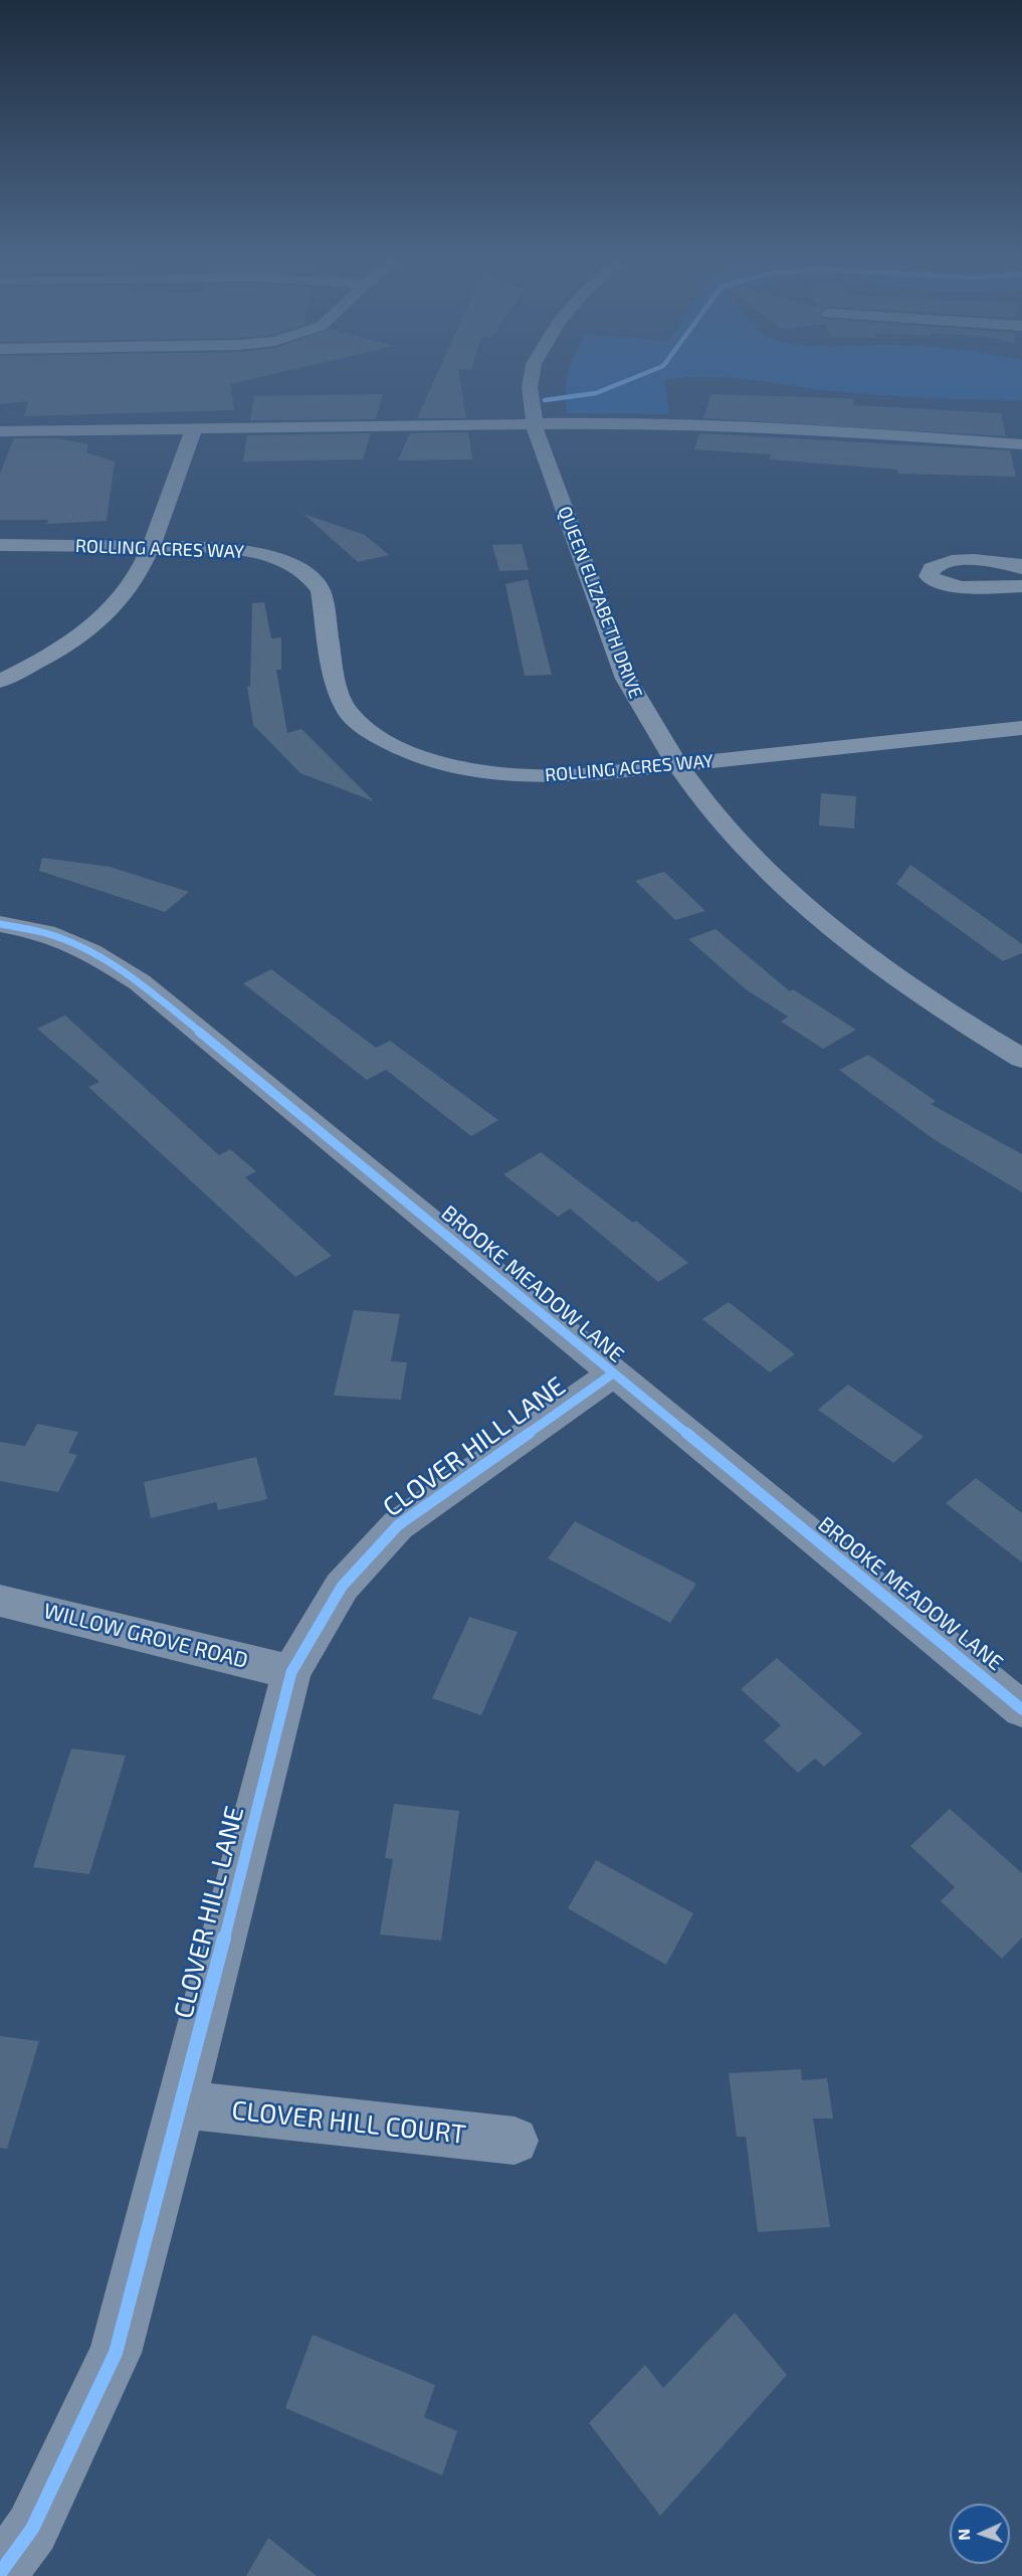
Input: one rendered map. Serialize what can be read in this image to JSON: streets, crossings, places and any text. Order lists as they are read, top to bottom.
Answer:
{
  "streets": {
    "street": [
      "ROLLING ACRES WAY",
      "QUEEN ELIZABETH DRIVE",
      "BROOKE MEADOW LANE",
      "CLOVER HILL LANE",
      "WILLOW GROVE ROAD",
      "CLOVER HILL COURT"
    ]
  },
  "crossings": [
    ["ROLLING ACRES WAY", "QUEEN ELIZABETH DRIVE"],
    ["BROOKE MEADOW LANE", "CLOVER HILL LANE"],
    ["CLOVER HILL LANE", "WILLOW GROVE ROAD"],
    ["CLOVER HILL LANE", "CLOVER HILL COURT"]
  ],
  "north": "left"
}
